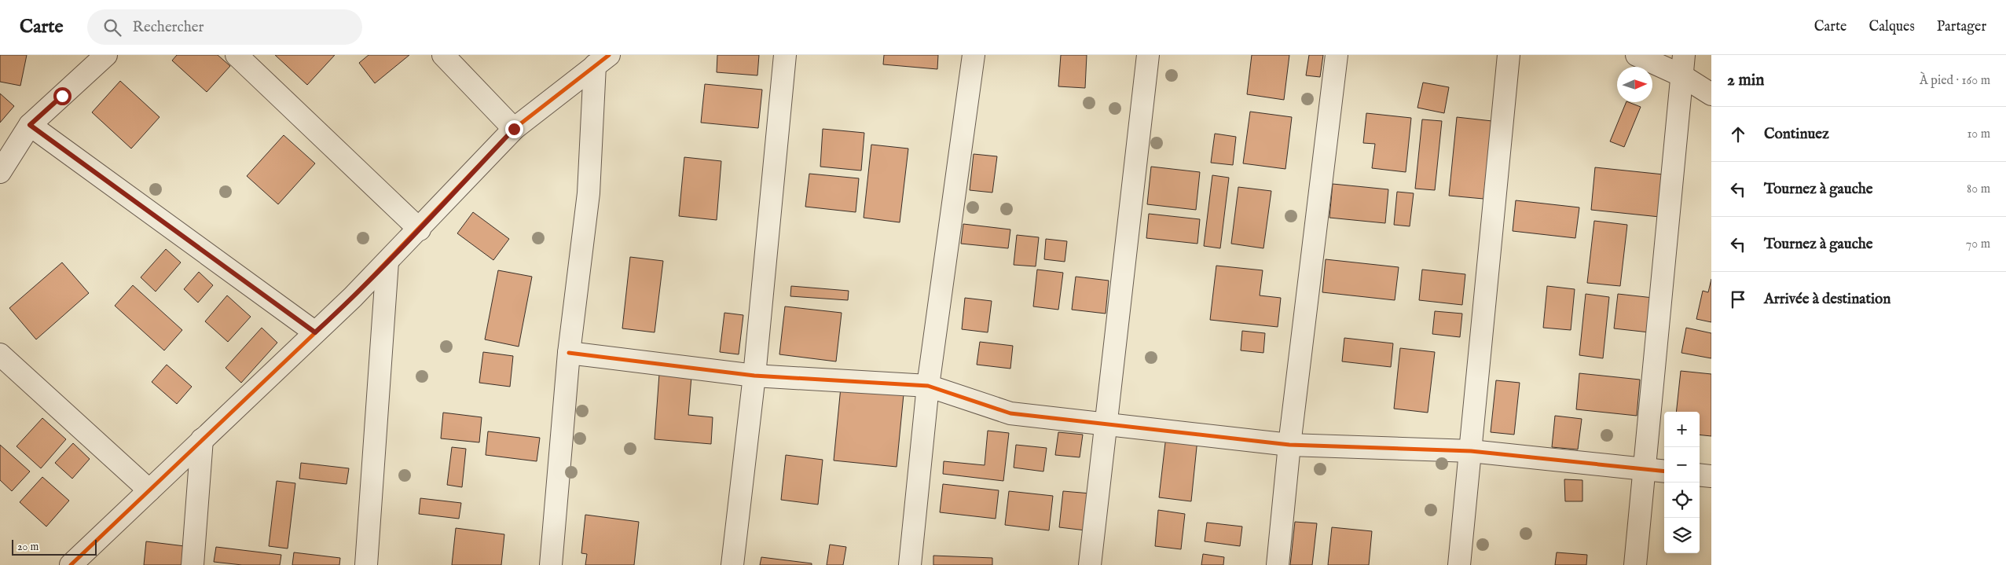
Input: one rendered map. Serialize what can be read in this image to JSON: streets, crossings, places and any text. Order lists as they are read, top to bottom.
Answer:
{
  "scale_bar": "20 m",
  "north": "right",
  "page": {
    "header": "Carte",
    "search": "Rechercher",
    "nav": ["Carte", "Calques", "Partager"],
    "heading": ["2 min", "À pied · 160 m"],
    "list": [
      ["Continuez", "10 m"],
      ["Tournez à gauche", "80 m"],
      ["Tournez à gauche", "70 m"],
      "Arrivée à destination"
    ],
    "map_buttons": ["+", "−"],
    "scale": "20 m"
  }
}
